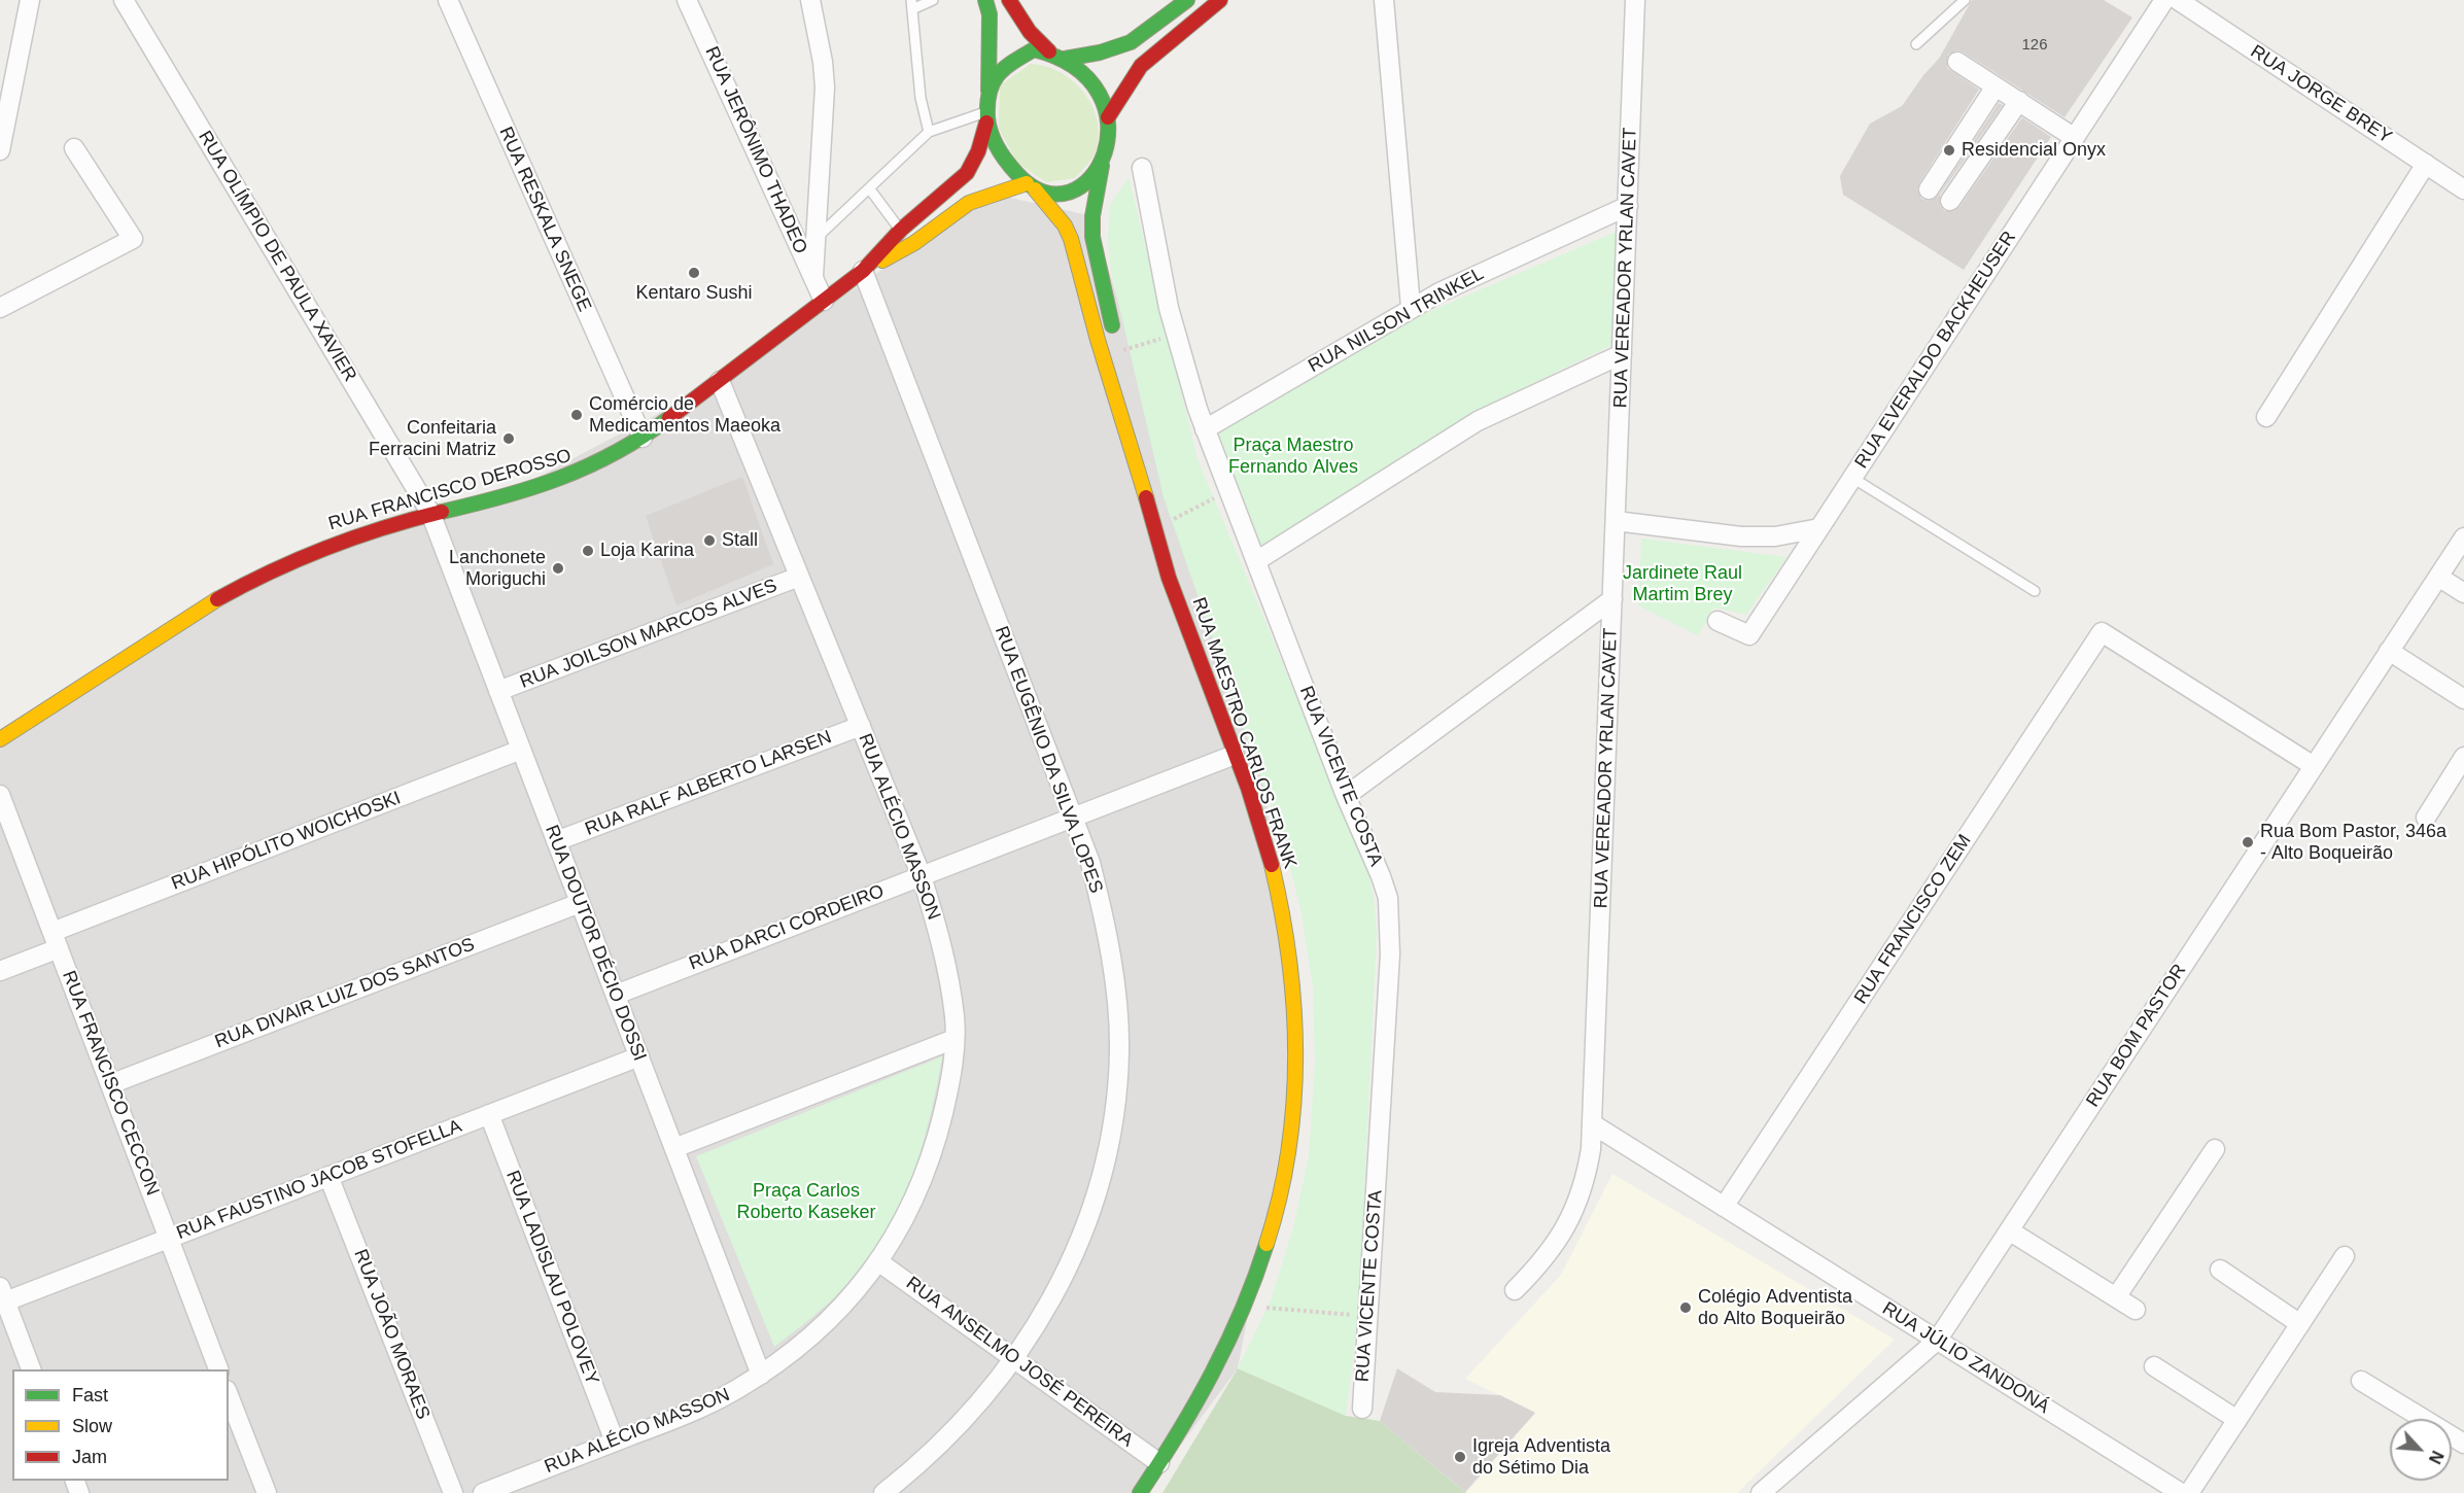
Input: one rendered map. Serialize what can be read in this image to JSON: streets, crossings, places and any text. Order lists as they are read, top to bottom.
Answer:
{
  "streets": {
    "main road": ["RUA FRANCISCO DEROSSO", "RUA MAESTRO CARLOS FRANK"],
    "street": [
      "RUA JORGE BREY",
      "RUA JERÔNIMO THADEO",
      "RUA RESKALA SNEGE",
      "RUA OLÍMPIO DE PAULA XAVIER",
      "RUA VEREADOR YRLAN CAVET",
      "RUA NILSON TRINKEL",
      "RUA EVERALDO BACKHEUSER",
      "RUA JOILSON MARCOS ALVES",
      "RUA EUGÊNIO DA SILVA LOPES",
      "RUA VICENTE COSTA",
      "RUA RALF ALBERTO LARSEN",
      "RUA ALÉCIO MASSON",
      "RUA HIPÓLITO WOICHOSKI",
      "RUA FRANCISCO ZEM",
      "RUA DARCI CORDEIRO",
      "RUA DOUTOR DÉCIO DOSSI",
      "RUA DIVAIR LUIZ DOS SANTOS",
      "RUA BOM PASTOR",
      "RUA FRANCISCO CECCON",
      "RUA FAUSTINO JACOB STOFELLA",
      "RUA LADISLAU POLOVEY",
      "RUA JOÃO MORAES",
      "RUA JÚLIO ZANDONÁ",
      "RUA ANSELMO JOSÉ PEREIRA"
    ]
  },
  "crossings": [
    ["RUA JERÔNIMO THADEO", "RUA FRANCISCO DEROSSO"],
    ["RUA RESKALA SNEGE", "RUA FRANCISCO DEROSSO"],
    ["RUA OLÍMPIO DE PAULA XAVIER", "RUA FRANCISCO DEROSSO"],
    ["RUA OLÍMPIO DE PAULA XAVIER", "RUA DOUTOR DÉCIO DOSSI"],
    ["RUA VEREADOR YRLAN CAVET", "RUA NILSON TRINKEL"],
    ["RUA VEREADOR YRLAN CAVET", "RUA JÚLIO ZANDONÁ"],
    ["RUA NILSON TRINKEL", "RUA VICENTE COSTA"],
    ["RUA FRANCISCO DEROSSO", "RUA MAESTRO CARLOS FRANK"],
    ["RUA FRANCISCO DEROSSO", "RUA EUGÊNIO DA SILVA LOPES"],
    ["RUA FRANCISCO DEROSSO", "RUA ALÉCIO MASSON"],
    ["RUA FRANCISCO DEROSSO", "RUA DOUTOR DÉCIO DOSSI"],
    ["RUA JOILSON MARCOS ALVES", "RUA ALÉCIO MASSON"],
    ["RUA JOILSON MARCOS ALVES", "RUA DOUTOR DÉCIO DOSSI"],
    ["RUA MAESTRO CARLOS FRANK", "RUA DARCI CORDEIRO"],
    ["RUA MAESTRO CARLOS FRANK", "RUA ANSELMO JOSÉ PEREIRA"],
    ["RUA EUGÊNIO DA SILVA LOPES", "RUA DARCI CORDEIRO"],
    ["RUA EUGÊNIO DA SILVA LOPES", "RUA ANSELMO JOSÉ PEREIRA"],
    ["RUA RALF ALBERTO LARSEN", "RUA ALÉCIO MASSON"],
    ["RUA RALF ALBERTO LARSEN", "RUA DOUTOR DÉCIO DOSSI"],
    ["RUA ALÉCIO MASSON", "RUA DARCI CORDEIRO"],
    ["RUA ALÉCIO MASSON", "RUA DOUTOR DÉCIO DOSSI"],
    ["RUA ALÉCIO MASSON", "RUA LADISLAU POLOVEY"],
    ["RUA ALÉCIO MASSON", "RUA ANSELMO JOSÉ PEREIRA"],
    ["RUA HIPÓLITO WOICHOSKI", "RUA DOUTOR DÉCIO DOSSI"],
    ["RUA HIPÓLITO WOICHOSKI", "RUA FRANCISCO CECCON"],
    ["RUA FRANCISCO ZEM", "RUA BOM PASTOR"],
    ["RUA FRANCISCO ZEM", "RUA JÚLIO ZANDONÁ"],
    ["RUA DARCI CORDEIRO", "RUA DOUTOR DÉCIO DOSSI"],
    ["RUA DOUTOR DÉCIO DOSSI", "RUA DIVAIR LUIZ DOS SANTOS"],
    ["RUA DOUTOR DÉCIO DOSSI", "RUA FAUSTINO JACOB STOFELLA"],
    ["RUA DIVAIR LUIZ DOS SANTOS", "RUA FRANCISCO CECCON"],
    ["RUA BOM PASTOR", "RUA JÚLIO ZANDONÁ"],
    ["RUA FRANCISCO CECCON", "RUA FAUSTINO JACOB STOFELLA"],
    ["RUA FAUSTINO JACOB STOFELLA", "RUA LADISLAU POLOVEY"],
    ["RUA FAUSTINO JACOB STOFELLA", "RUA JOÃO MORAES"]
  ],
  "parks": ["Praça Maestro Fernando Alves", "Jardinete Raul Martim Brey", "Praça Carlos Roberto Kaseker"],
  "places": [
    "Residencial Onyx",
    "Kentaro Sushi",
    "Comércio de Medicamentos Maeoka",
    "Confeitaria Ferracini Matriz",
    "Stall",
    "Loja Karina",
    "Lanchonete Moriguchi",
    "Rua Bom Pastor, 346a - Alto Boqueirão",
    "Colégio Adventista do Alto Boqueirão",
    "Igreja Adventista do Sétimo Dia"
  ],
  "house_numbers": ["126"],
  "legend": ["Fast", "Slow", "Jam"],
  "north": "bottom right"
}
